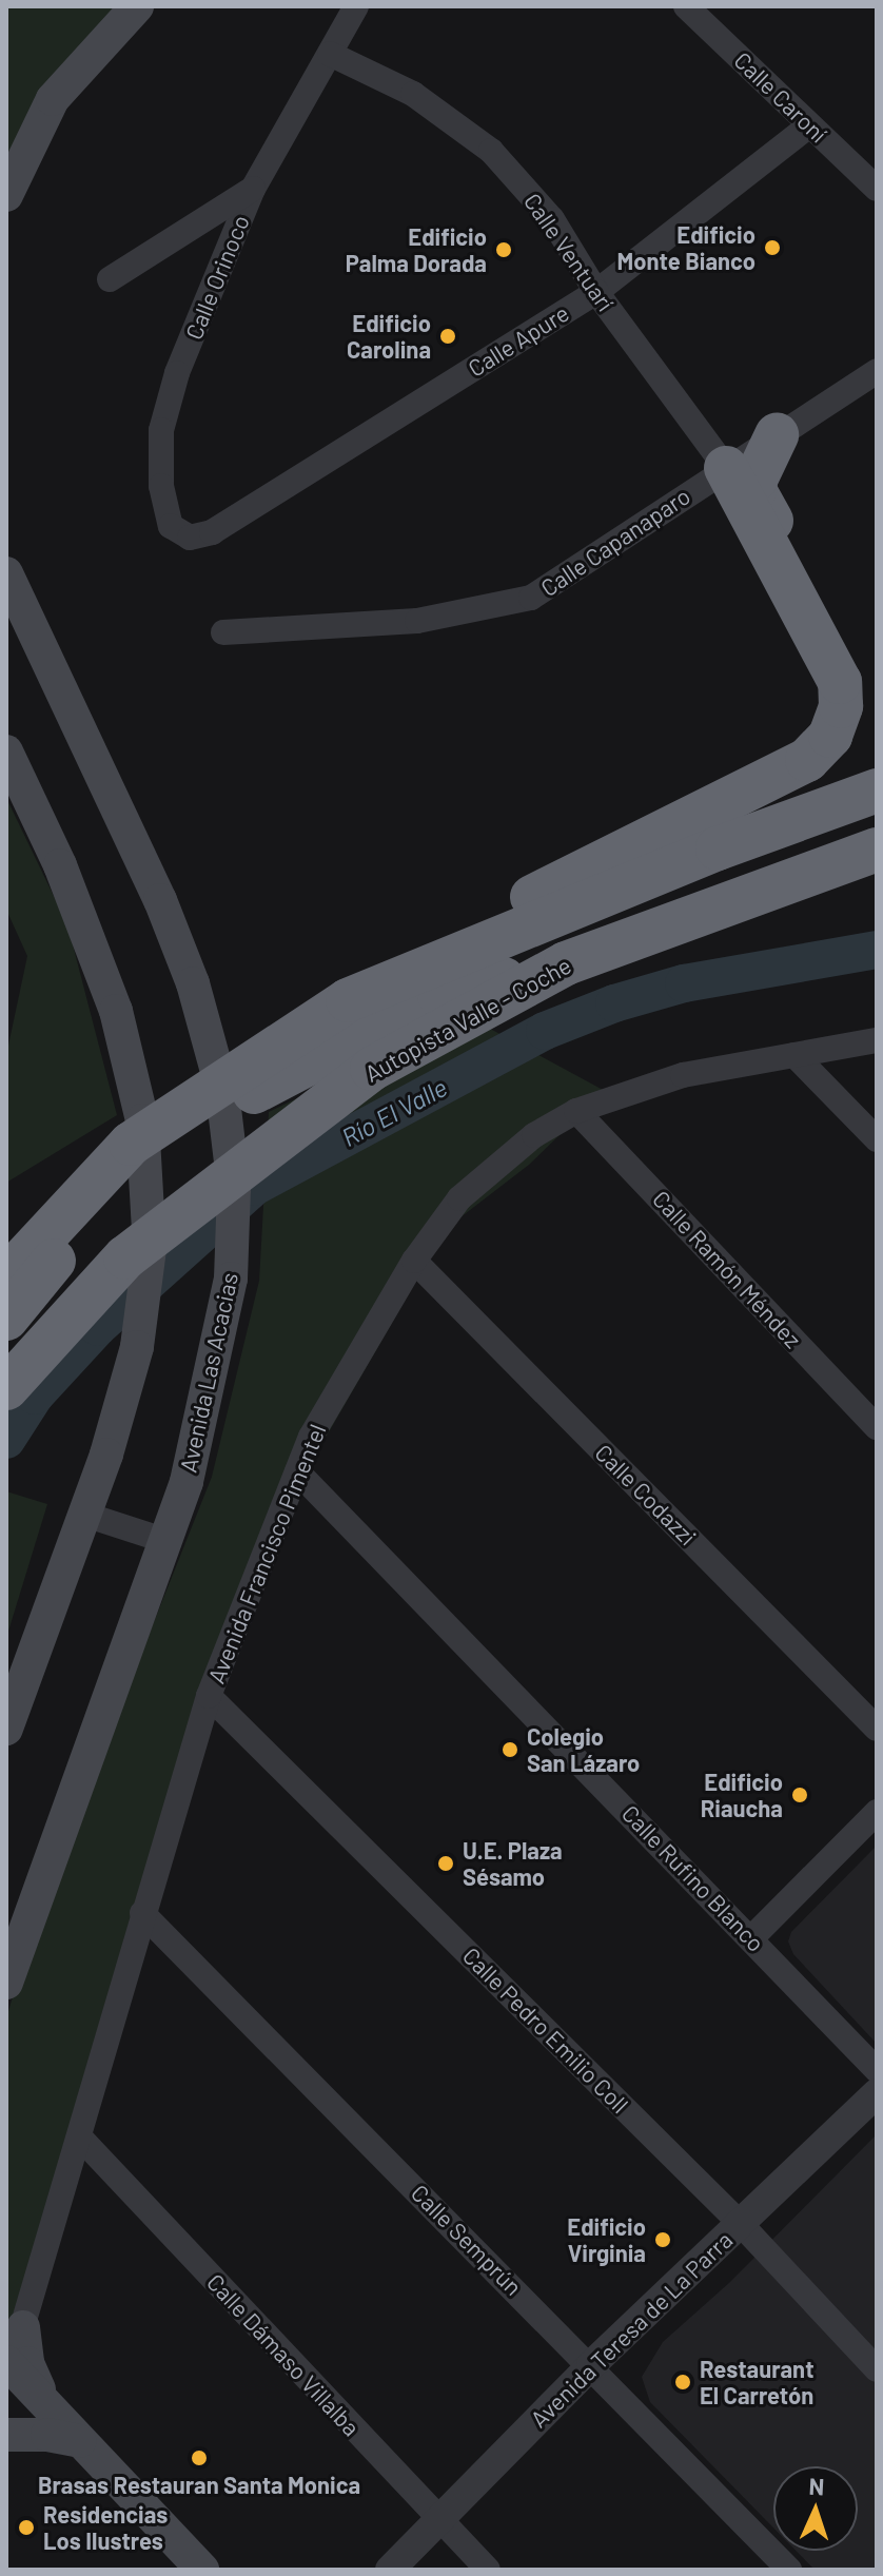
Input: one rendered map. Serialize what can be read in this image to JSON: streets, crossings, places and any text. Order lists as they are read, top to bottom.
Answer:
{
  "streets": {
    "highway": ["Autopista Valle - Coche"],
    "main road": ["Avenida Las Acacias"],
    "street": [
      "Calle Caroní",
      "Calle Ventuarí",
      "Calle Orinoco",
      "Calle Apure",
      "Calle Capanaparo",
      "Calle Ramón Méndez",
      "Calle Codazzi",
      "Avenida Francisco Pimentel",
      "Calle Rufino Blanco",
      "Calle Pedro Emilio Coll",
      "Calle Semprún",
      "Avenida Teresa de La Parra",
      "Calle Dámaso Villalba"
    ]
  },
  "crossings": [
    ["Calle Caroní", "Calle Apure"],
    ["Calle Ventuarí", "Calle Orinoco"],
    ["Calle Ventuarí", "Calle Apure"],
    ["Calle Ventuarí", "Calle Capanaparo"],
    ["Calle Orinoco", "Calle Apure"],
    ["Calle Ramón Méndez", "Avenida Francisco Pimentel"],
    ["Calle Codazzi", "Avenida Francisco Pimentel"],
    ["Avenida Francisco Pimentel", "Calle Rufino Blanco"],
    ["Avenida Francisco Pimentel", "Calle Pedro Emilio Coll"],
    ["Avenida Francisco Pimentel", "Calle Semprún"],
    ["Avenida Francisco Pimentel", "Calle Dámaso Villalba"],
    ["Calle Pedro Emilio Coll", "Avenida Teresa de La Parra"],
    ["Calle Semprún", "Avenida Teresa de La Parra"],
    ["Avenida Teresa de La Parra", "Calle Dámaso Villalba"]
  ],
  "water": ["Río El Valle"],
  "places": [
    "Edificio Monte Bianco",
    "Edificio Palma Dorada",
    "Edificio Carolina",
    "Colegio San Lázaro",
    "Edificio Riaucha",
    "U.E. Plaza Sésamo",
    "Edificio Virginia",
    "Restaurant El Carretón",
    "Brasas Restauran Santa Monica",
    "Residencias Los Ilustres"
  ],
  "north": "top"
}
